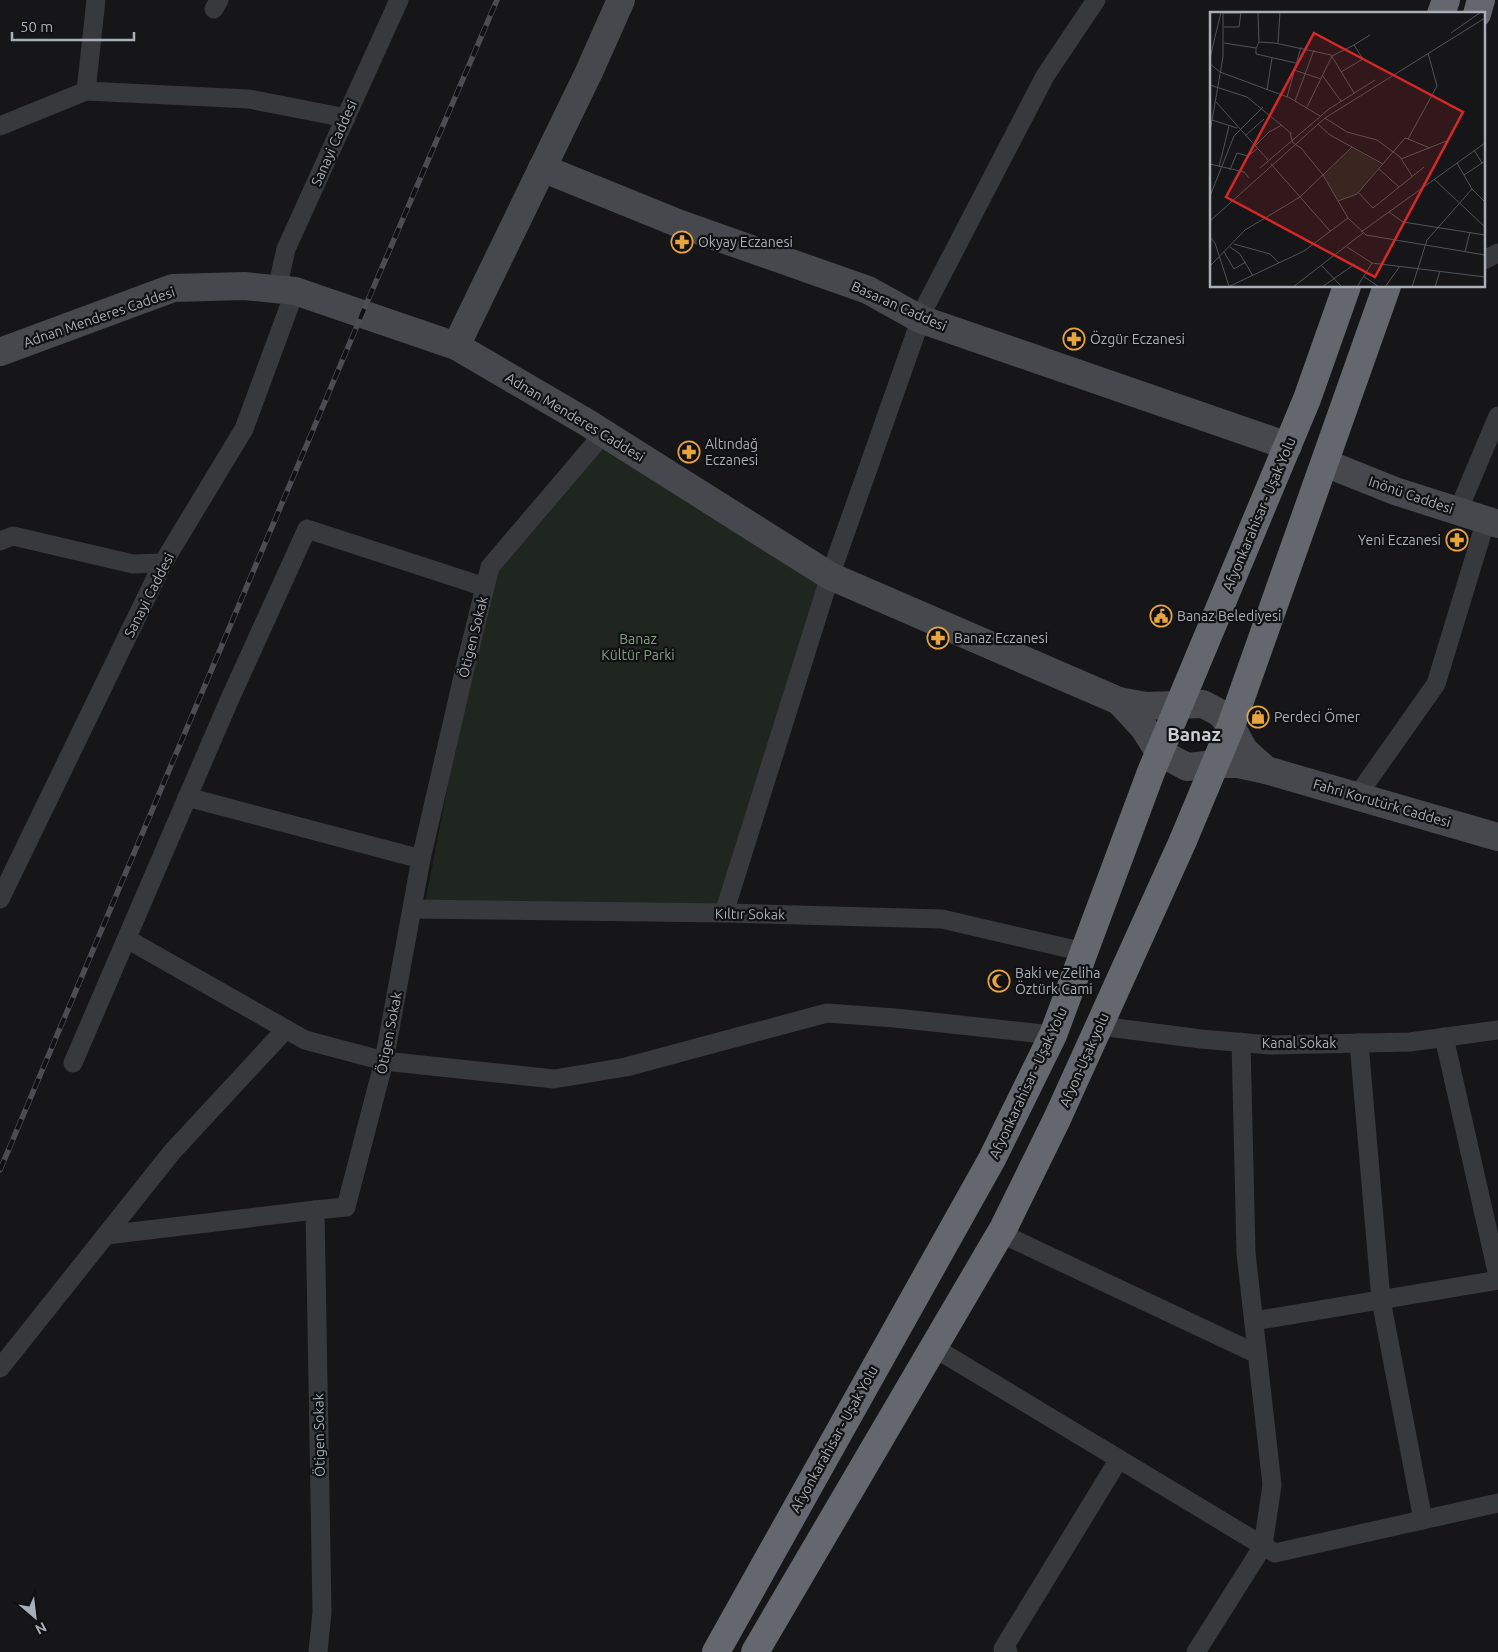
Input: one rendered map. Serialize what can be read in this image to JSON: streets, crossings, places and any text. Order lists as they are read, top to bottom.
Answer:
{
  "streets": {
    "highway": ["Afyonkarahisar - Uşak Yolu", "Afyon-Uşak yolu"],
    "street": [
      "Sanayi Caddesi",
      "Basaran Caddesi",
      "Adnan Menderes Caddesi",
      "Inönü Caddesi",
      "Ötigen Sokak",
      "Fahri Korutürk Caddesi",
      "Kıltır Sokak",
      "Kanal Sokak"
    ]
  },
  "crossings": [
    ["Sanayi Caddesi", "Adnan Menderes Caddesi"],
    ["Basaran Caddesi", "Afyonkarahisar - Uşak Yolu"],
    ["Adnan Menderes Caddesi", "Ötigen Sokak"],
    ["Afyonkarahisar - Uşak Yolu", "Fahri Korutürk Caddesi"],
    ["Afyonkarahisar - Uşak Yolu", "Kıltır Sokak"],
    ["Afyonkarahisar - Uşak Yolu", "Afyon-Uşak yolu"],
    ["Ötigen Sokak", "Kıltır Sokak"],
    ["Fahri Korutürk Caddesi", "Afyon-Uşak yolu"],
    ["Kanal Sokak", "Afyon-Uşak yolu"]
  ],
  "districts": ["Banaz"],
  "parks": ["Banaz Kültür Parki"],
  "places": {
    "pharmacy": [
      "Okyay Eczanesi",
      "Özgür Eczanesi",
      "Altındağ Eczanesi",
      "Yeni Eczanesi",
      "Banaz Eczanesi"
    ],
    "public building": ["Banaz Belediyesi"],
    "shop": ["Perdeci Ömer"],
    "mosque": ["Baki ve Zeliha Öztürk Cami"]
  },
  "scale_bar": "50 m",
  "north": "bottom right"
}
